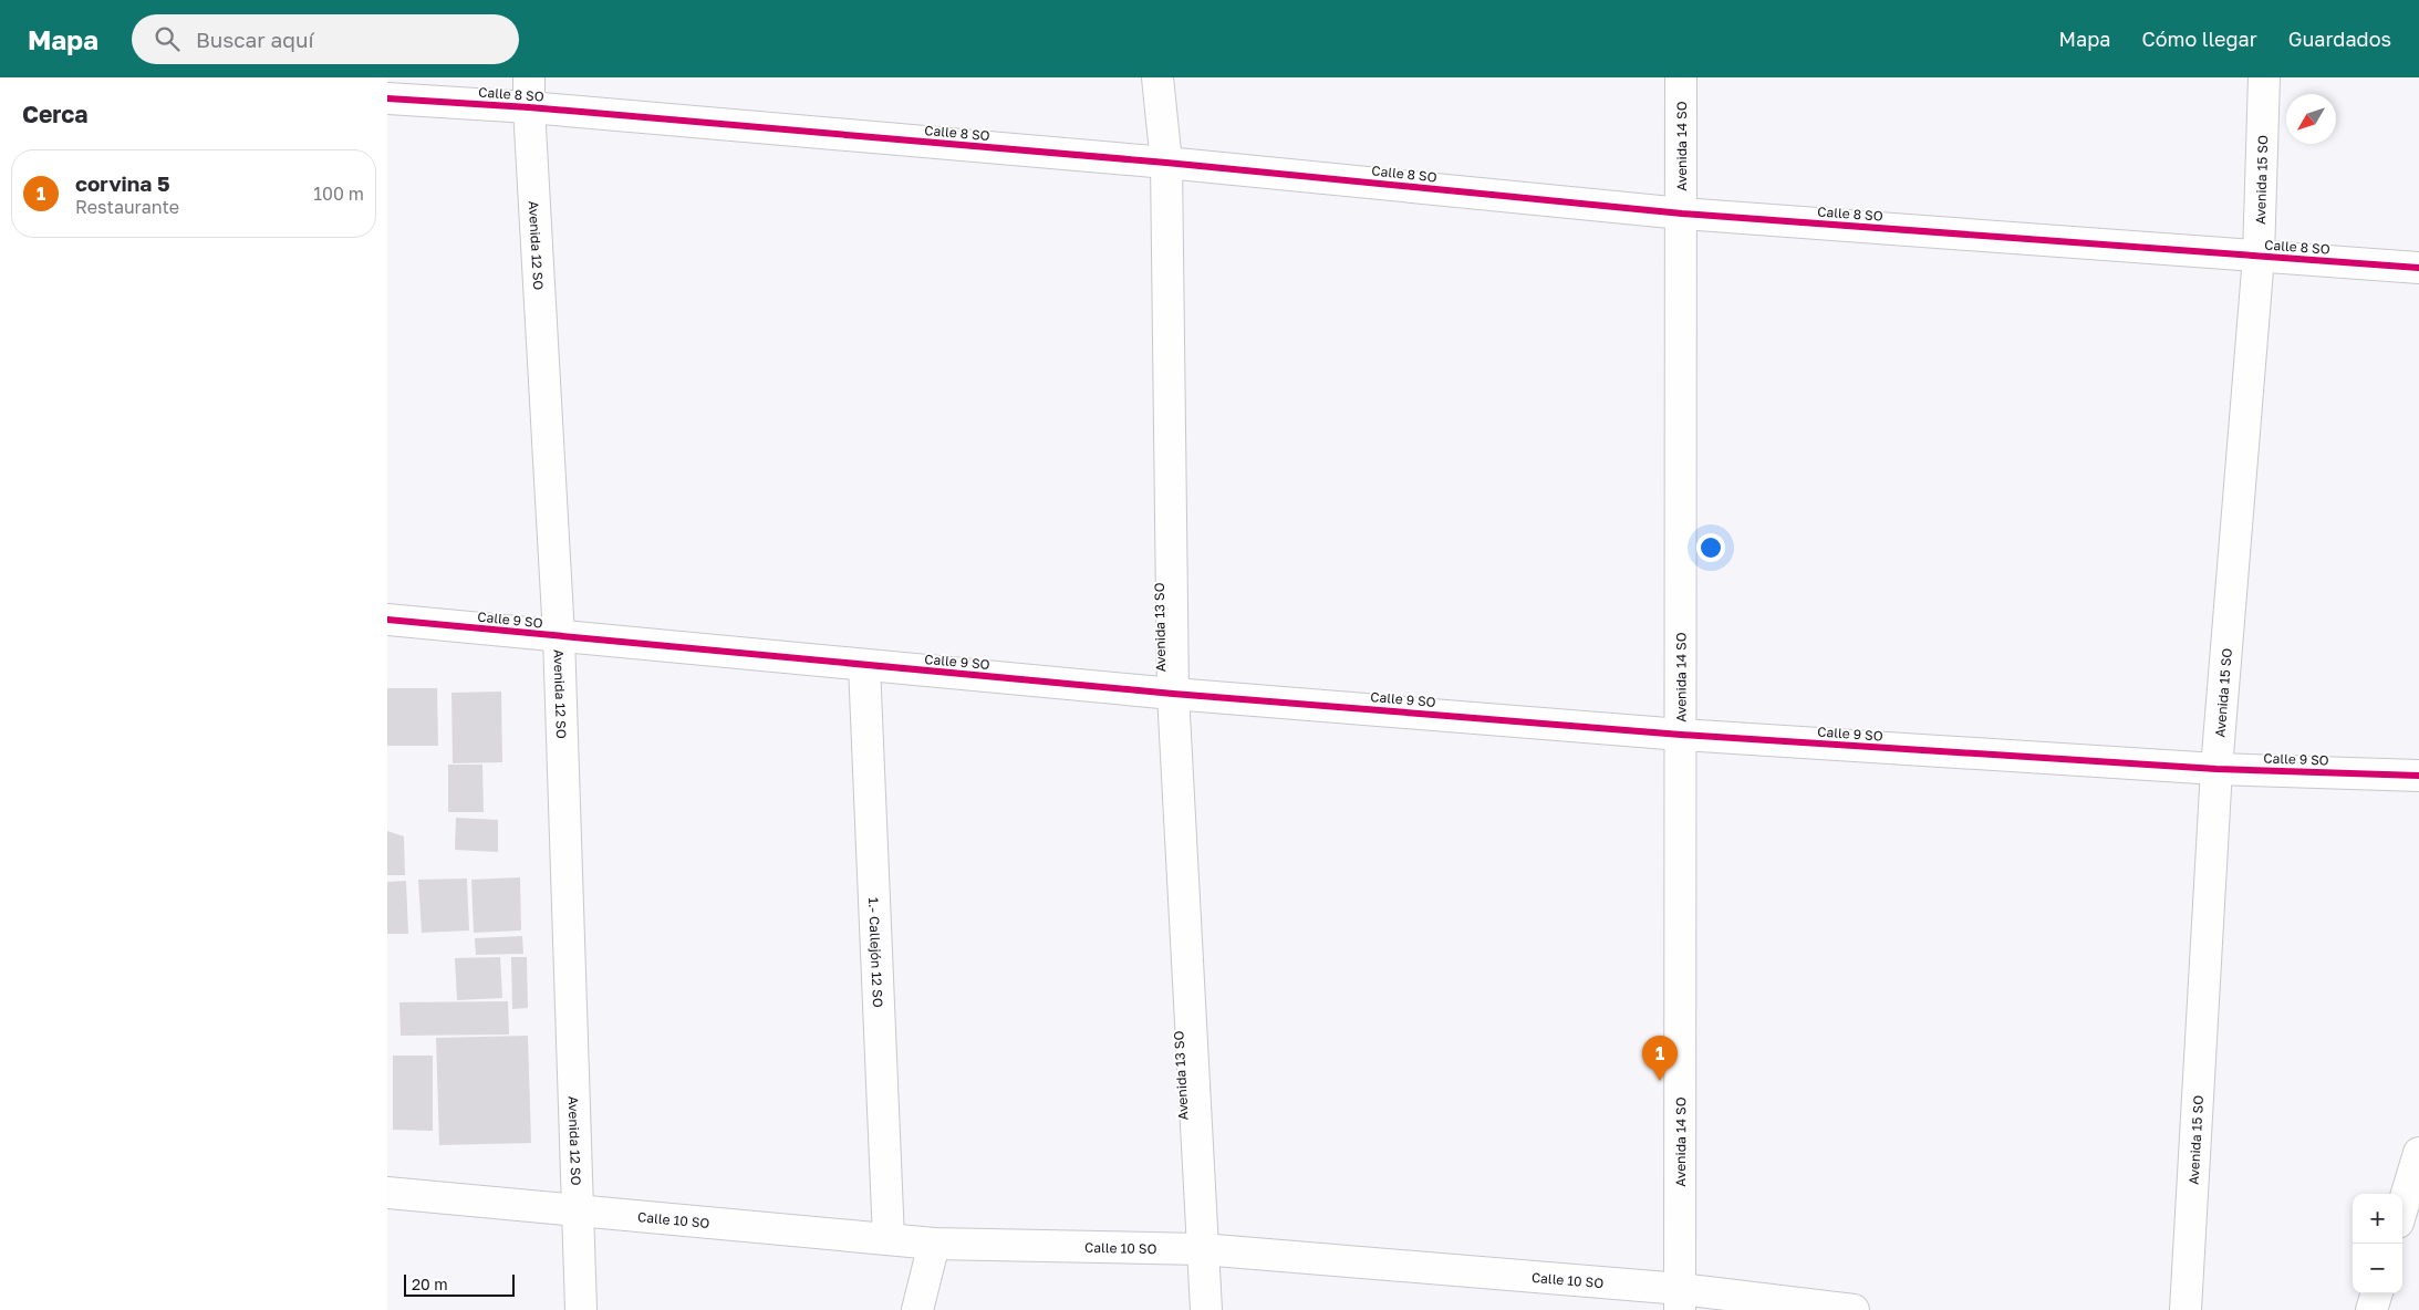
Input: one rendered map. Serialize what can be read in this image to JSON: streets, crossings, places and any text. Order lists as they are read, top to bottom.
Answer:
{
  "streets": {
    "street": [
      "Calle 8 SO",
      "Avenida 14 SO",
      "Avenida 15 SO",
      "Avenida 12 SO",
      "Calle 9 SO",
      "Avenida 13 SO",
      "1.- Callejón 12 SO",
      "Calle 10 SO"
    ]
  },
  "crossings": [
    ["Calle 8 SO", "Avenida 14 SO"],
    ["Calle 8 SO", "Avenida 15 SO"],
    ["Calle 8 SO", "Avenida 12 SO"],
    ["Calle 8 SO", "Avenida 13 SO"],
    ["Avenida 14 SO", "Calle 9 SO"],
    ["Avenida 14 SO", "Calle 10 SO"],
    ["Avenida 15 SO", "Calle 9 SO"],
    ["Avenida 12 SO", "Calle 9 SO"],
    ["Avenida 12 SO", "Calle 10 SO"],
    ["Calle 9 SO", "Avenida 13 SO"],
    ["Calle 9 SO", "1.- Callejón 12 SO"],
    ["Avenida 13 SO", "Calle 10 SO"],
    ["1.- Callejón 12 SO", "Calle 10 SO"]
  ],
  "scale_bar": "20 m",
  "north": "bottom left",
  "page": {
    "header": "Mapa",
    "search": "Buscar aquí",
    "nav": ["Mapa", "Cómo llegar", "Guardados"],
    "heading": "Cerca",
    "list": [
      {
        "mark": "1",
        "name": "corvina 5",
        "note": "Restaurante",
        "value": "100 m"
      }
    ],
    "pins": "1",
    "map_buttons": ["+", "−"],
    "scale": "20 m"
  }
}
